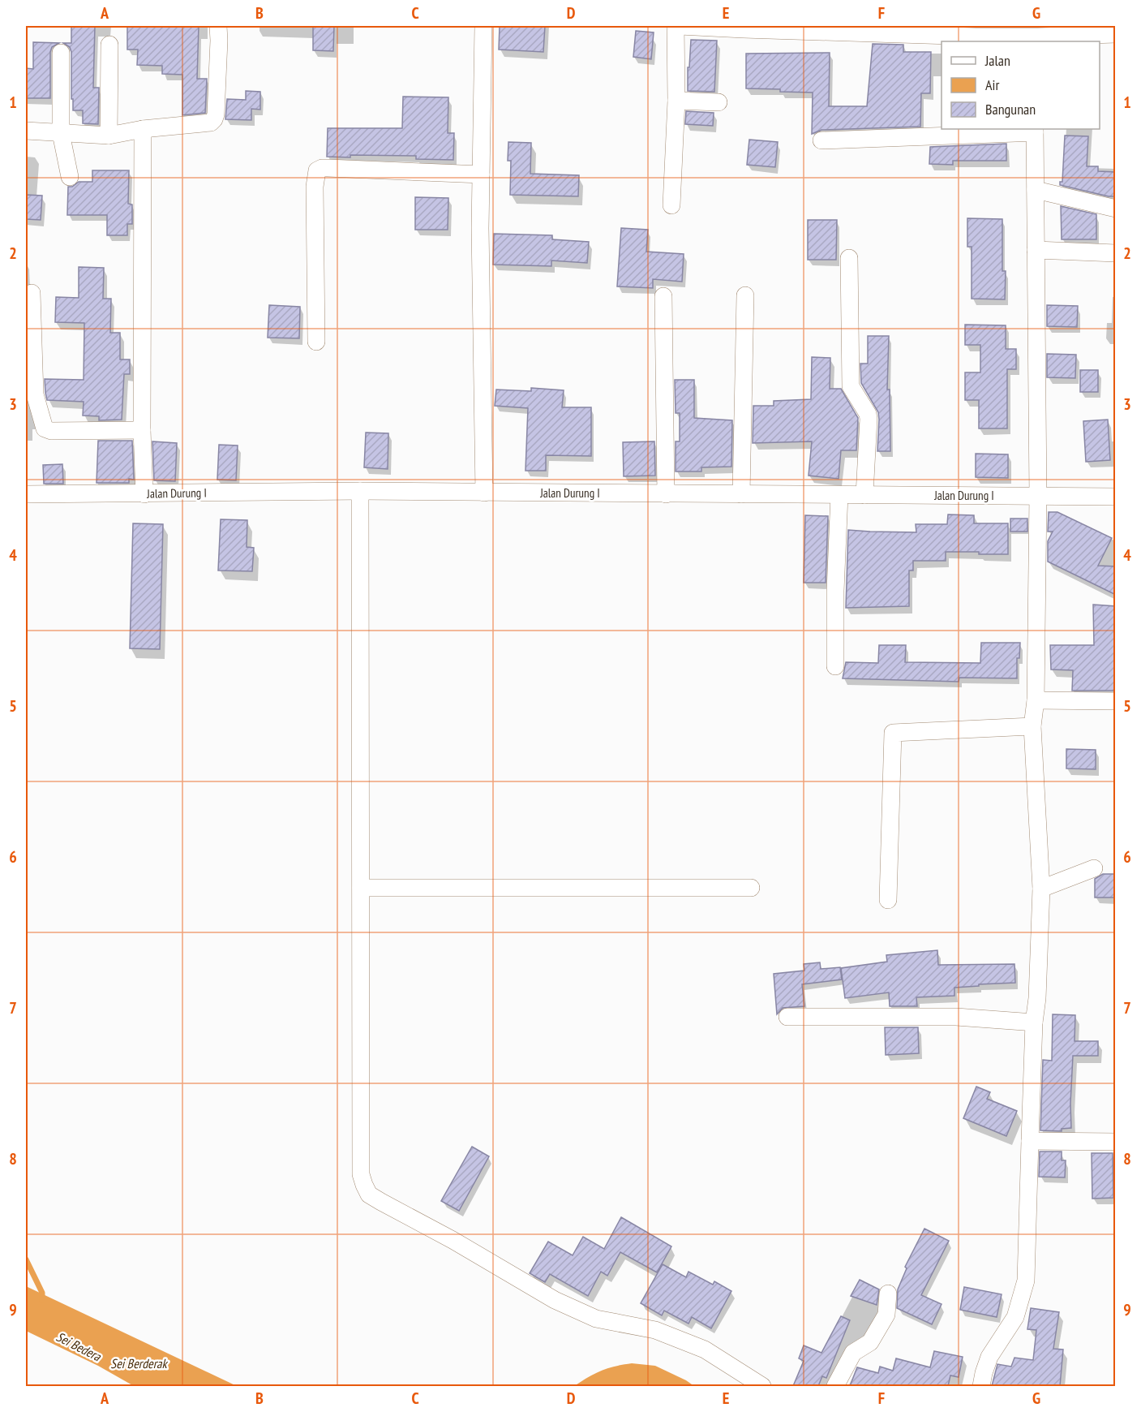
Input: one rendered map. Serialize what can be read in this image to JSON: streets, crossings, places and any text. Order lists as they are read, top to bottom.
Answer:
{
  "streets": {
    "street": ["Jalan Durung I"]
  },
  "water": ["Sei Bedera", "Sei Berderak"],
  "legend": ["Jalan", "Air", "Bangunan"],
  "grid": {
    "columns": [
      "A",
      "B",
      "C",
      "D",
      "E",
      "F",
      "G"
    ],
    "rows": [
      "1",
      "2",
      "3",
      "4",
      "5",
      "6",
      "7",
      "8",
      "9"
    ]
  }
}
